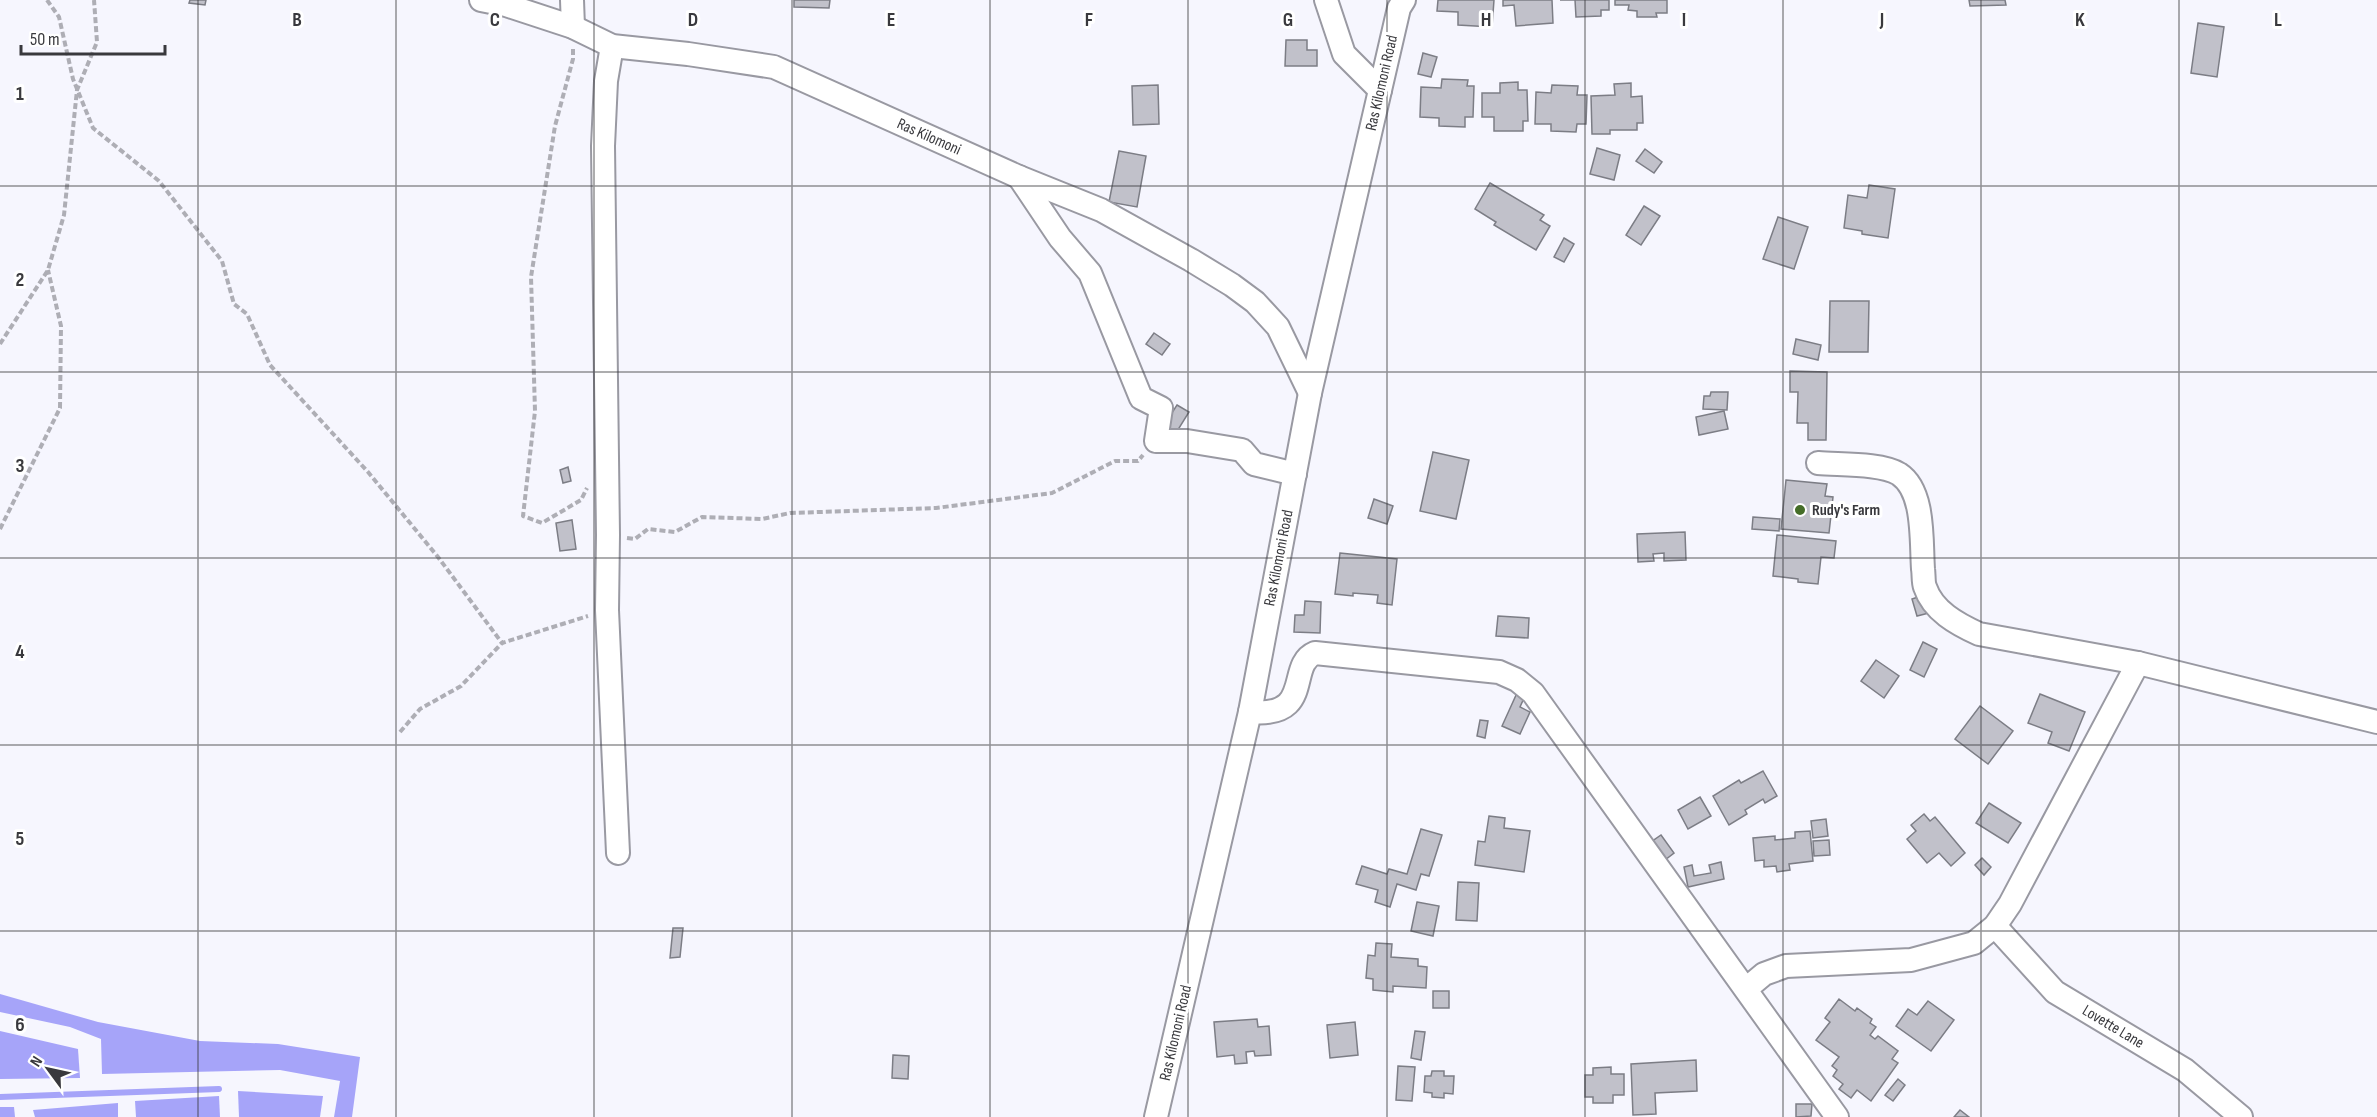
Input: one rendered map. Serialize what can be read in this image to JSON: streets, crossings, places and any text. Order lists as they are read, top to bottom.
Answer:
{
  "streets": {
    "street": ["Ras Kilomoni Road", "Ras Kilomoni", "Lovette Lane"]
  },
  "crossings": [
    ["Ras Kilomoni Road", "Ras Kilomoni"]
  ],
  "places": ["Rudy's Farm"],
  "scale_bar": "50 m",
  "north": "top left",
  "grid": {
    "columns": [
      "B",
      "C",
      "D",
      "E",
      "F",
      "G",
      "H",
      "I",
      "J",
      "K",
      "L"
    ],
    "rows": [
      "1",
      "2",
      "3",
      "4",
      "5",
      "6"
    ]
  }
}
